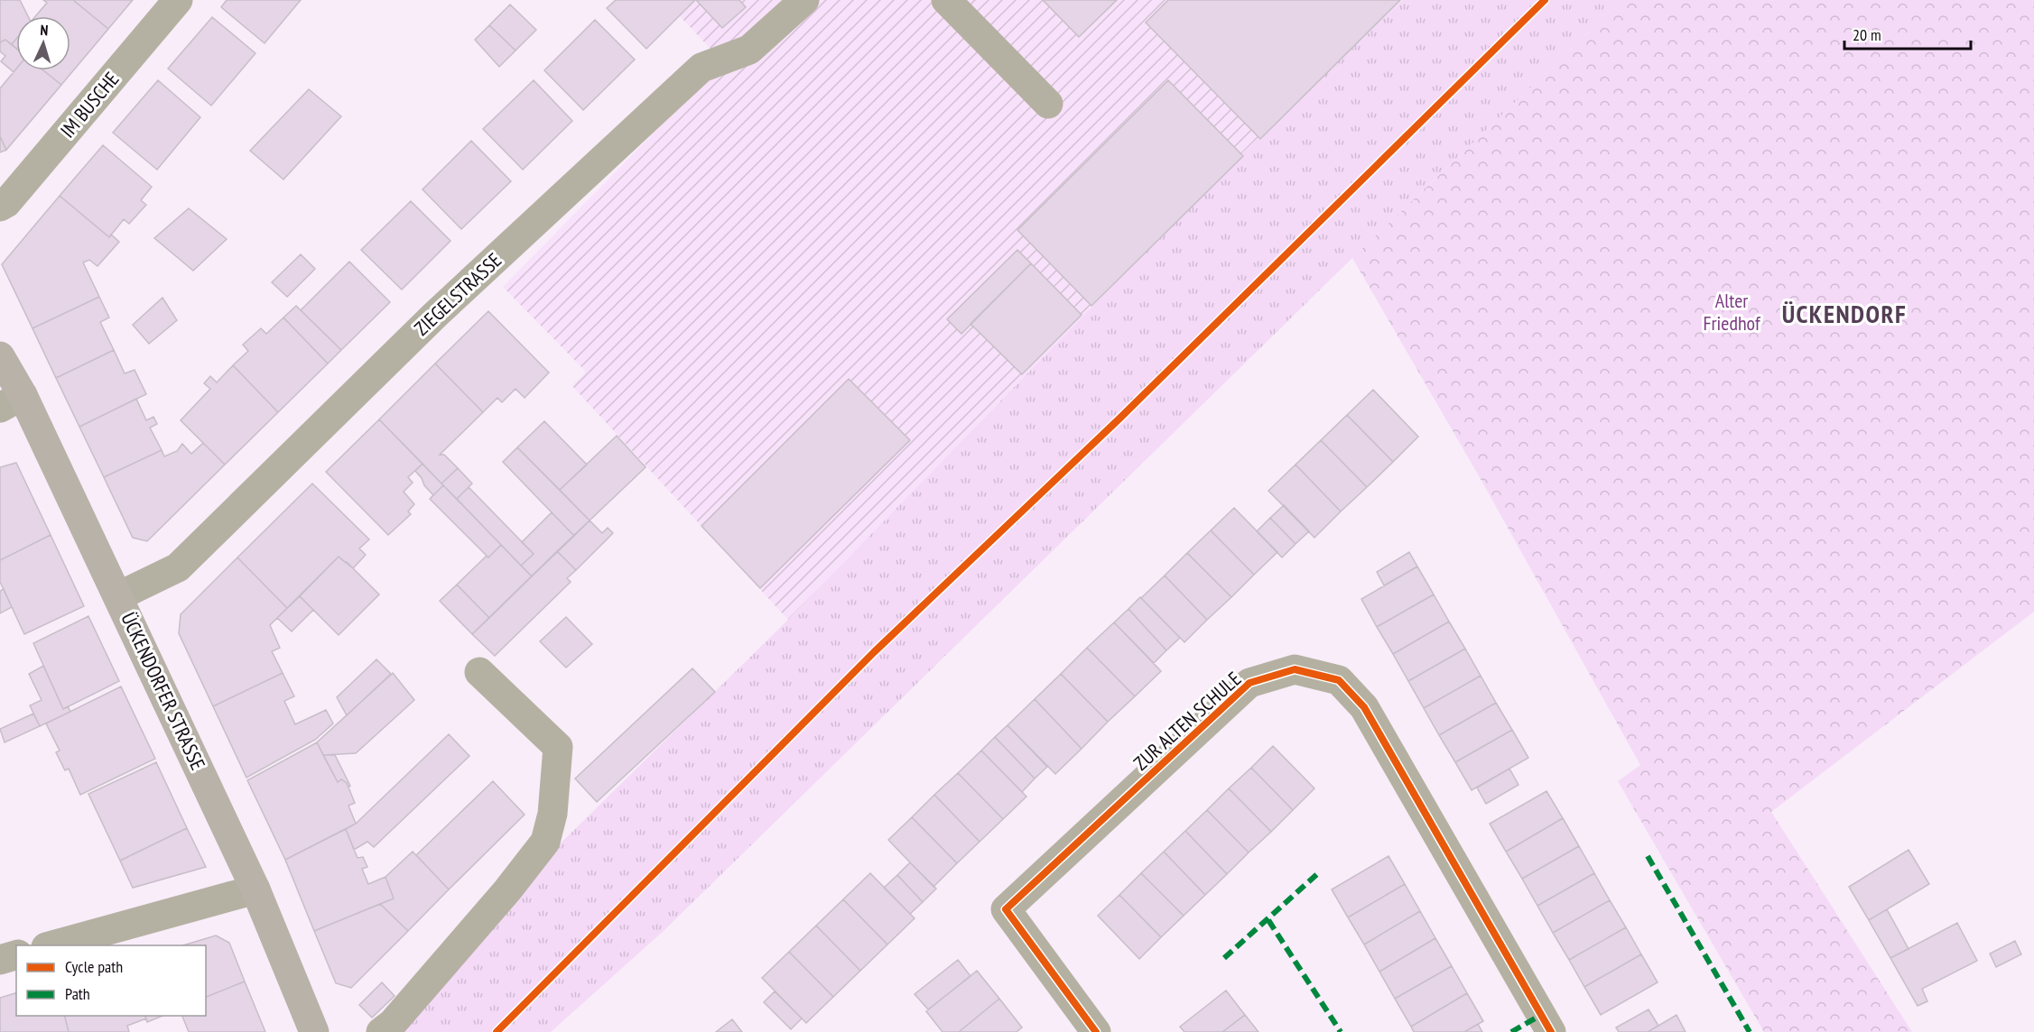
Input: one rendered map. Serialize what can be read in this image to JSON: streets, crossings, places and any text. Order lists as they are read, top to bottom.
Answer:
{
  "streets": {
    "main road": ["ÜCKENDORFER STRASSE"],
    "street": ["IM BUSCHE", "ZIEGELSTRASSE", "ZUR ALTEN SCHULE"]
  },
  "crossings": [
    ["ZIEGELSTRASSE", "ÜCKENDORFER STRASSE"]
  ],
  "districts": ["ÜCKENDORF"],
  "parks": ["Alter Friedhof"],
  "legend": ["Cycle path", "Path"],
  "scale_bar": "20 m",
  "north": "top"
}
